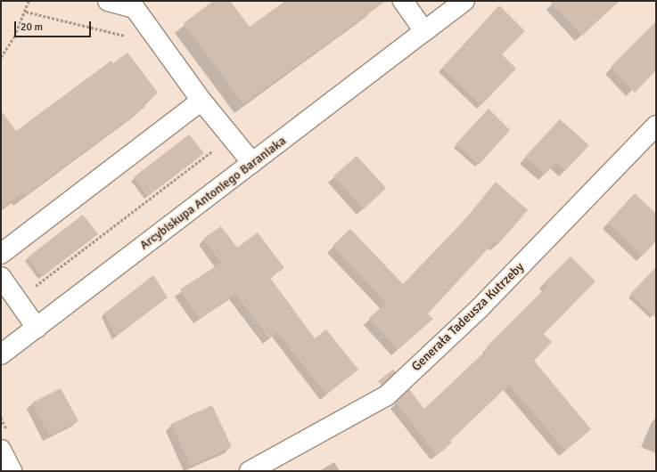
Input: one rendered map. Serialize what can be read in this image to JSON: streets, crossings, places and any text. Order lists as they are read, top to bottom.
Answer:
{
  "streets": {
    "street": ["Arcybiskupa Antoniego Baraniaka", "Generała Tadeusza Kutrzeby"]
  },
  "scale_bar": "20 m"
}
